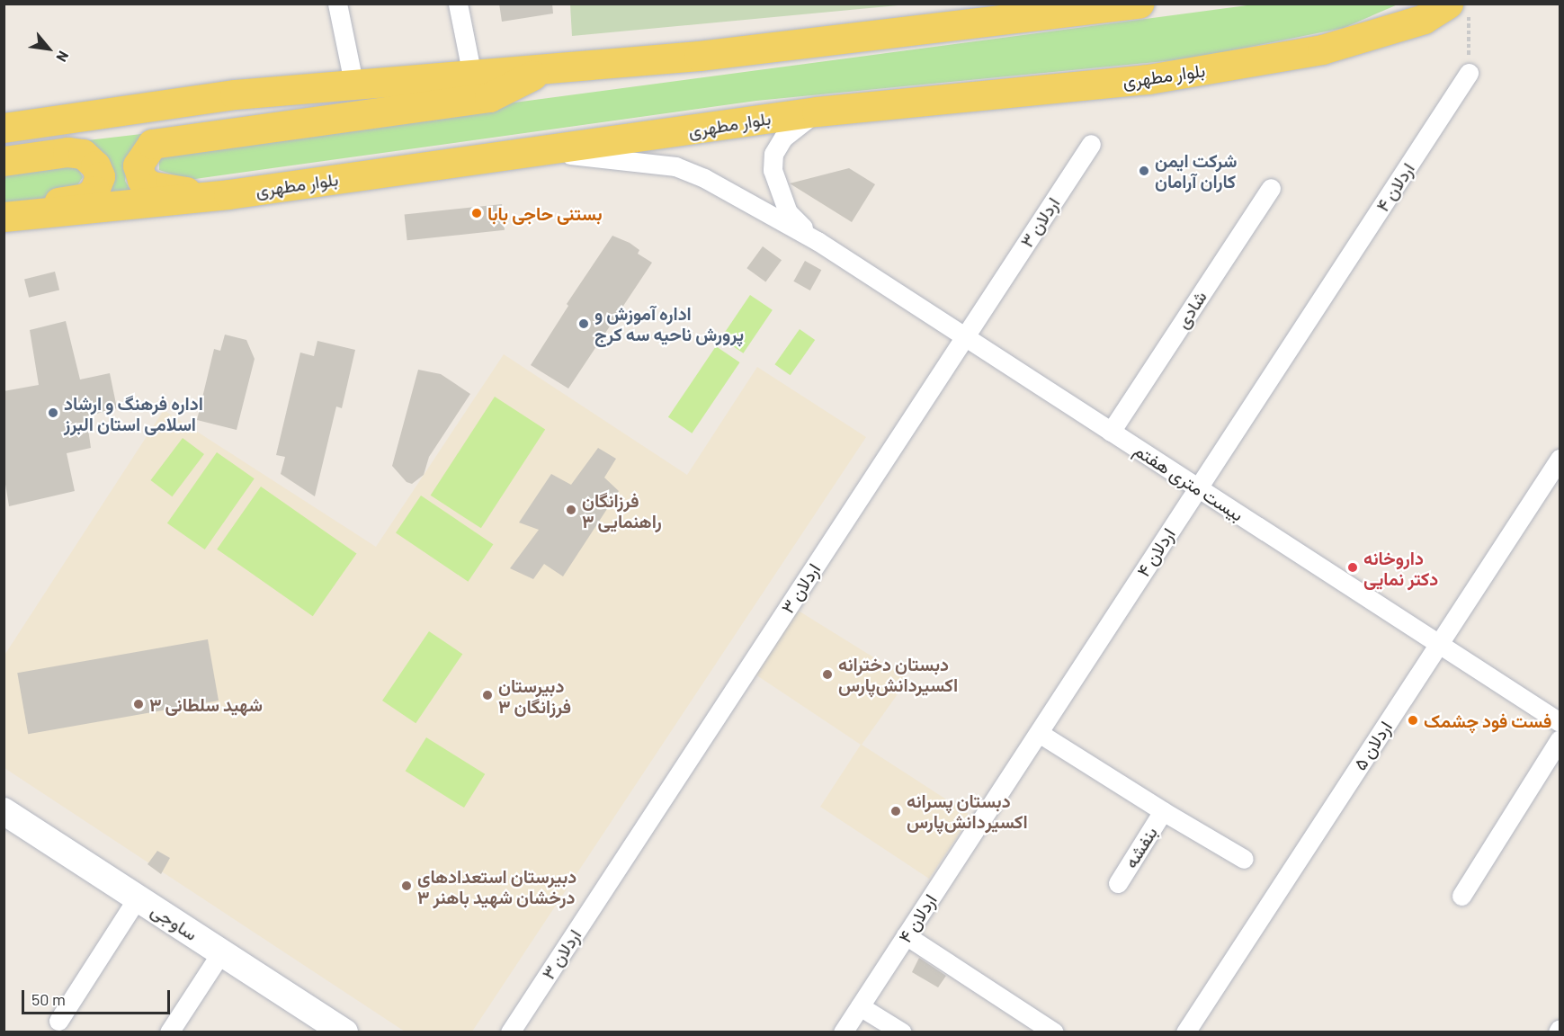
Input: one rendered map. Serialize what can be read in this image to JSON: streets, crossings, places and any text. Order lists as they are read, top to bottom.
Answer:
{
  "streets": {
    "main road": ["بلوار مطهری"],
    "street": [
      "اردلان ۴",
      "اردلان ۳",
      "شادی",
      "بیست متری هفتم",
      "اردلان ۵",
      "بنفشه",
      "ساوجی"
    ]
  },
  "crossings": [
    ["اردلان ۴", "بیست متری هفتم"],
    ["اردلان ۳", "بیست متری هفتم"],
    ["شادی", "بیست متری هفتم"],
    ["بیست متری هفتم", "اردلان ۵"]
  ],
  "places": [
    "شرکت ایمن کاران آرامان",
    "بستنی حاجی بابا",
    "اداره آموزش و پرورش ناحیه سه کرج",
    "اداره فرهنگ و ارشاد اسلامی استان البرز",
    "فرزانگان ۳ راهنمایی",
    "داروخانه دکتر نمایی",
    "دبستان دخترانه اکسیردانش‌پارس",
    "دبیرستان فرزانگان ۳",
    "شهید سلطانی ۳",
    "فست فود چشمک",
    "دبستان پسرانه اکسیر‌دانش‌پارس",
    "دبیرستان استعدادهای درخشان شهید باهنر ۳"
  ],
  "scale_bar": "50 m",
  "north": "bottom right"
}
